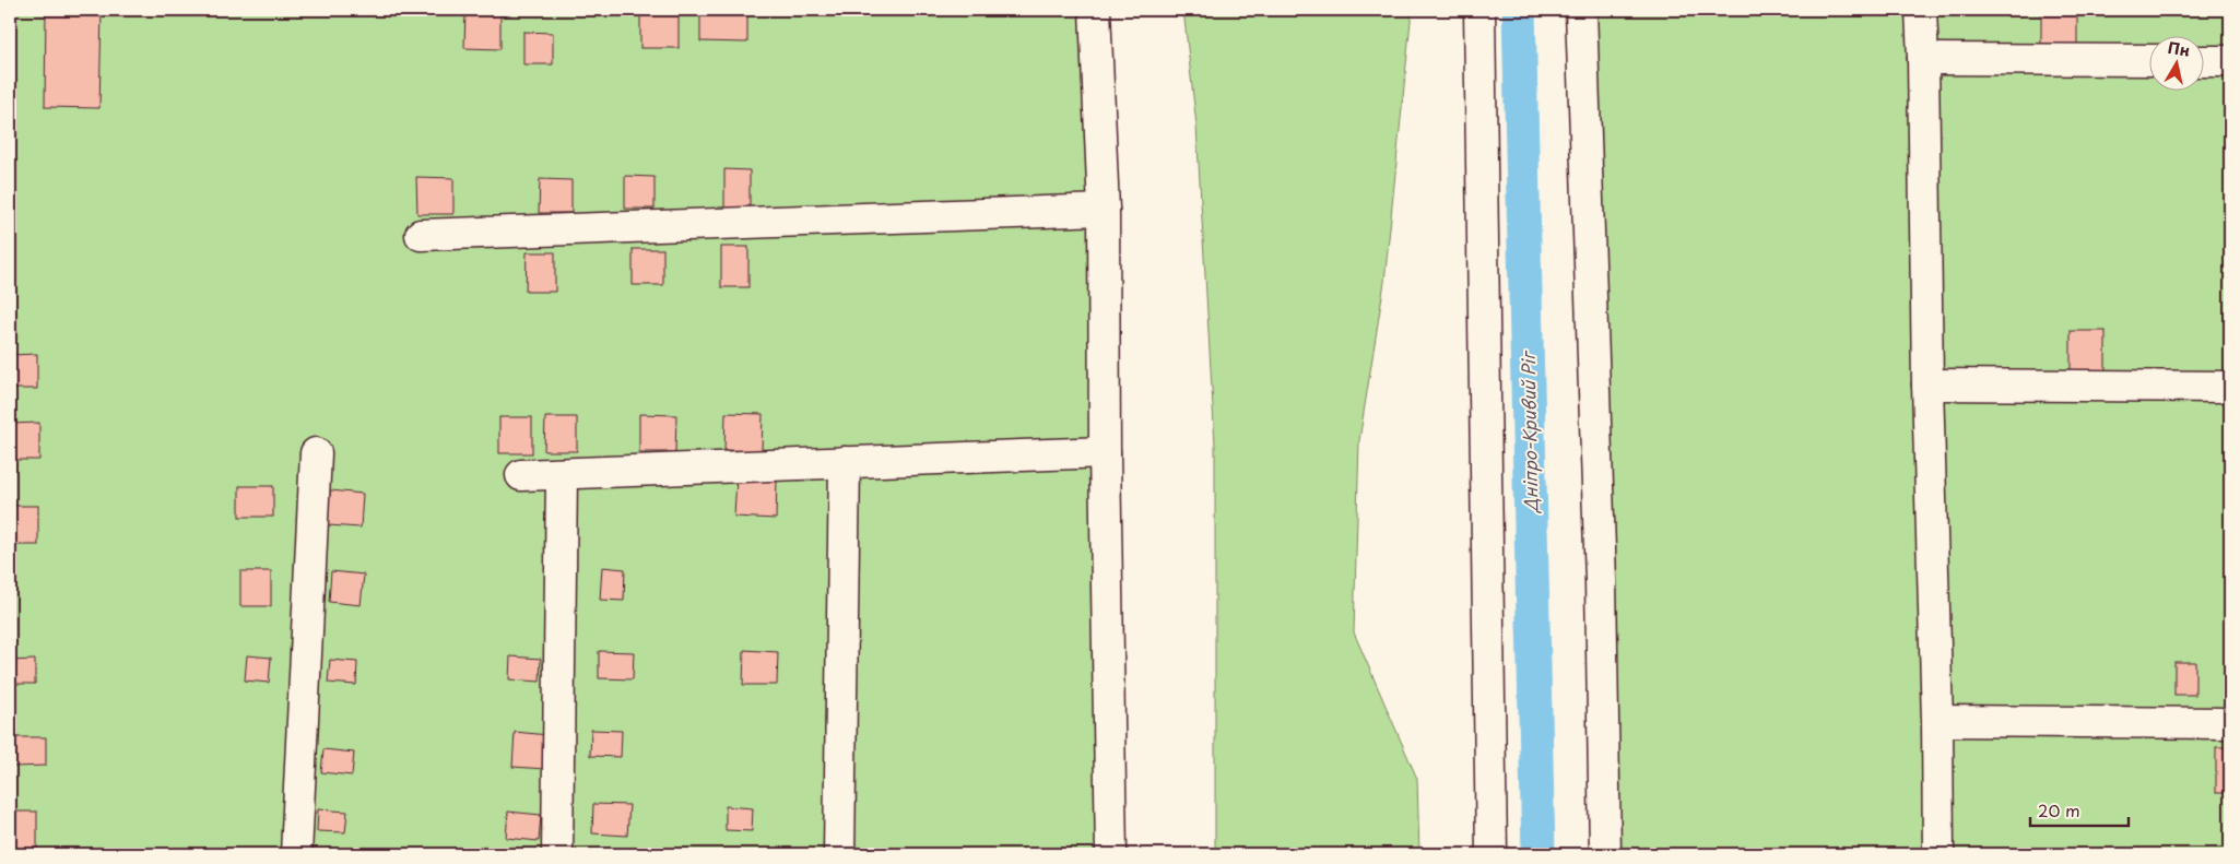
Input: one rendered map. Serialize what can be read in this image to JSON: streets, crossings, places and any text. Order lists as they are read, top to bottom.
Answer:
{
  "water": ["Дніпро-Кривий Ріг"],
  "scale_bar": "20 m",
  "north": "top"
}
